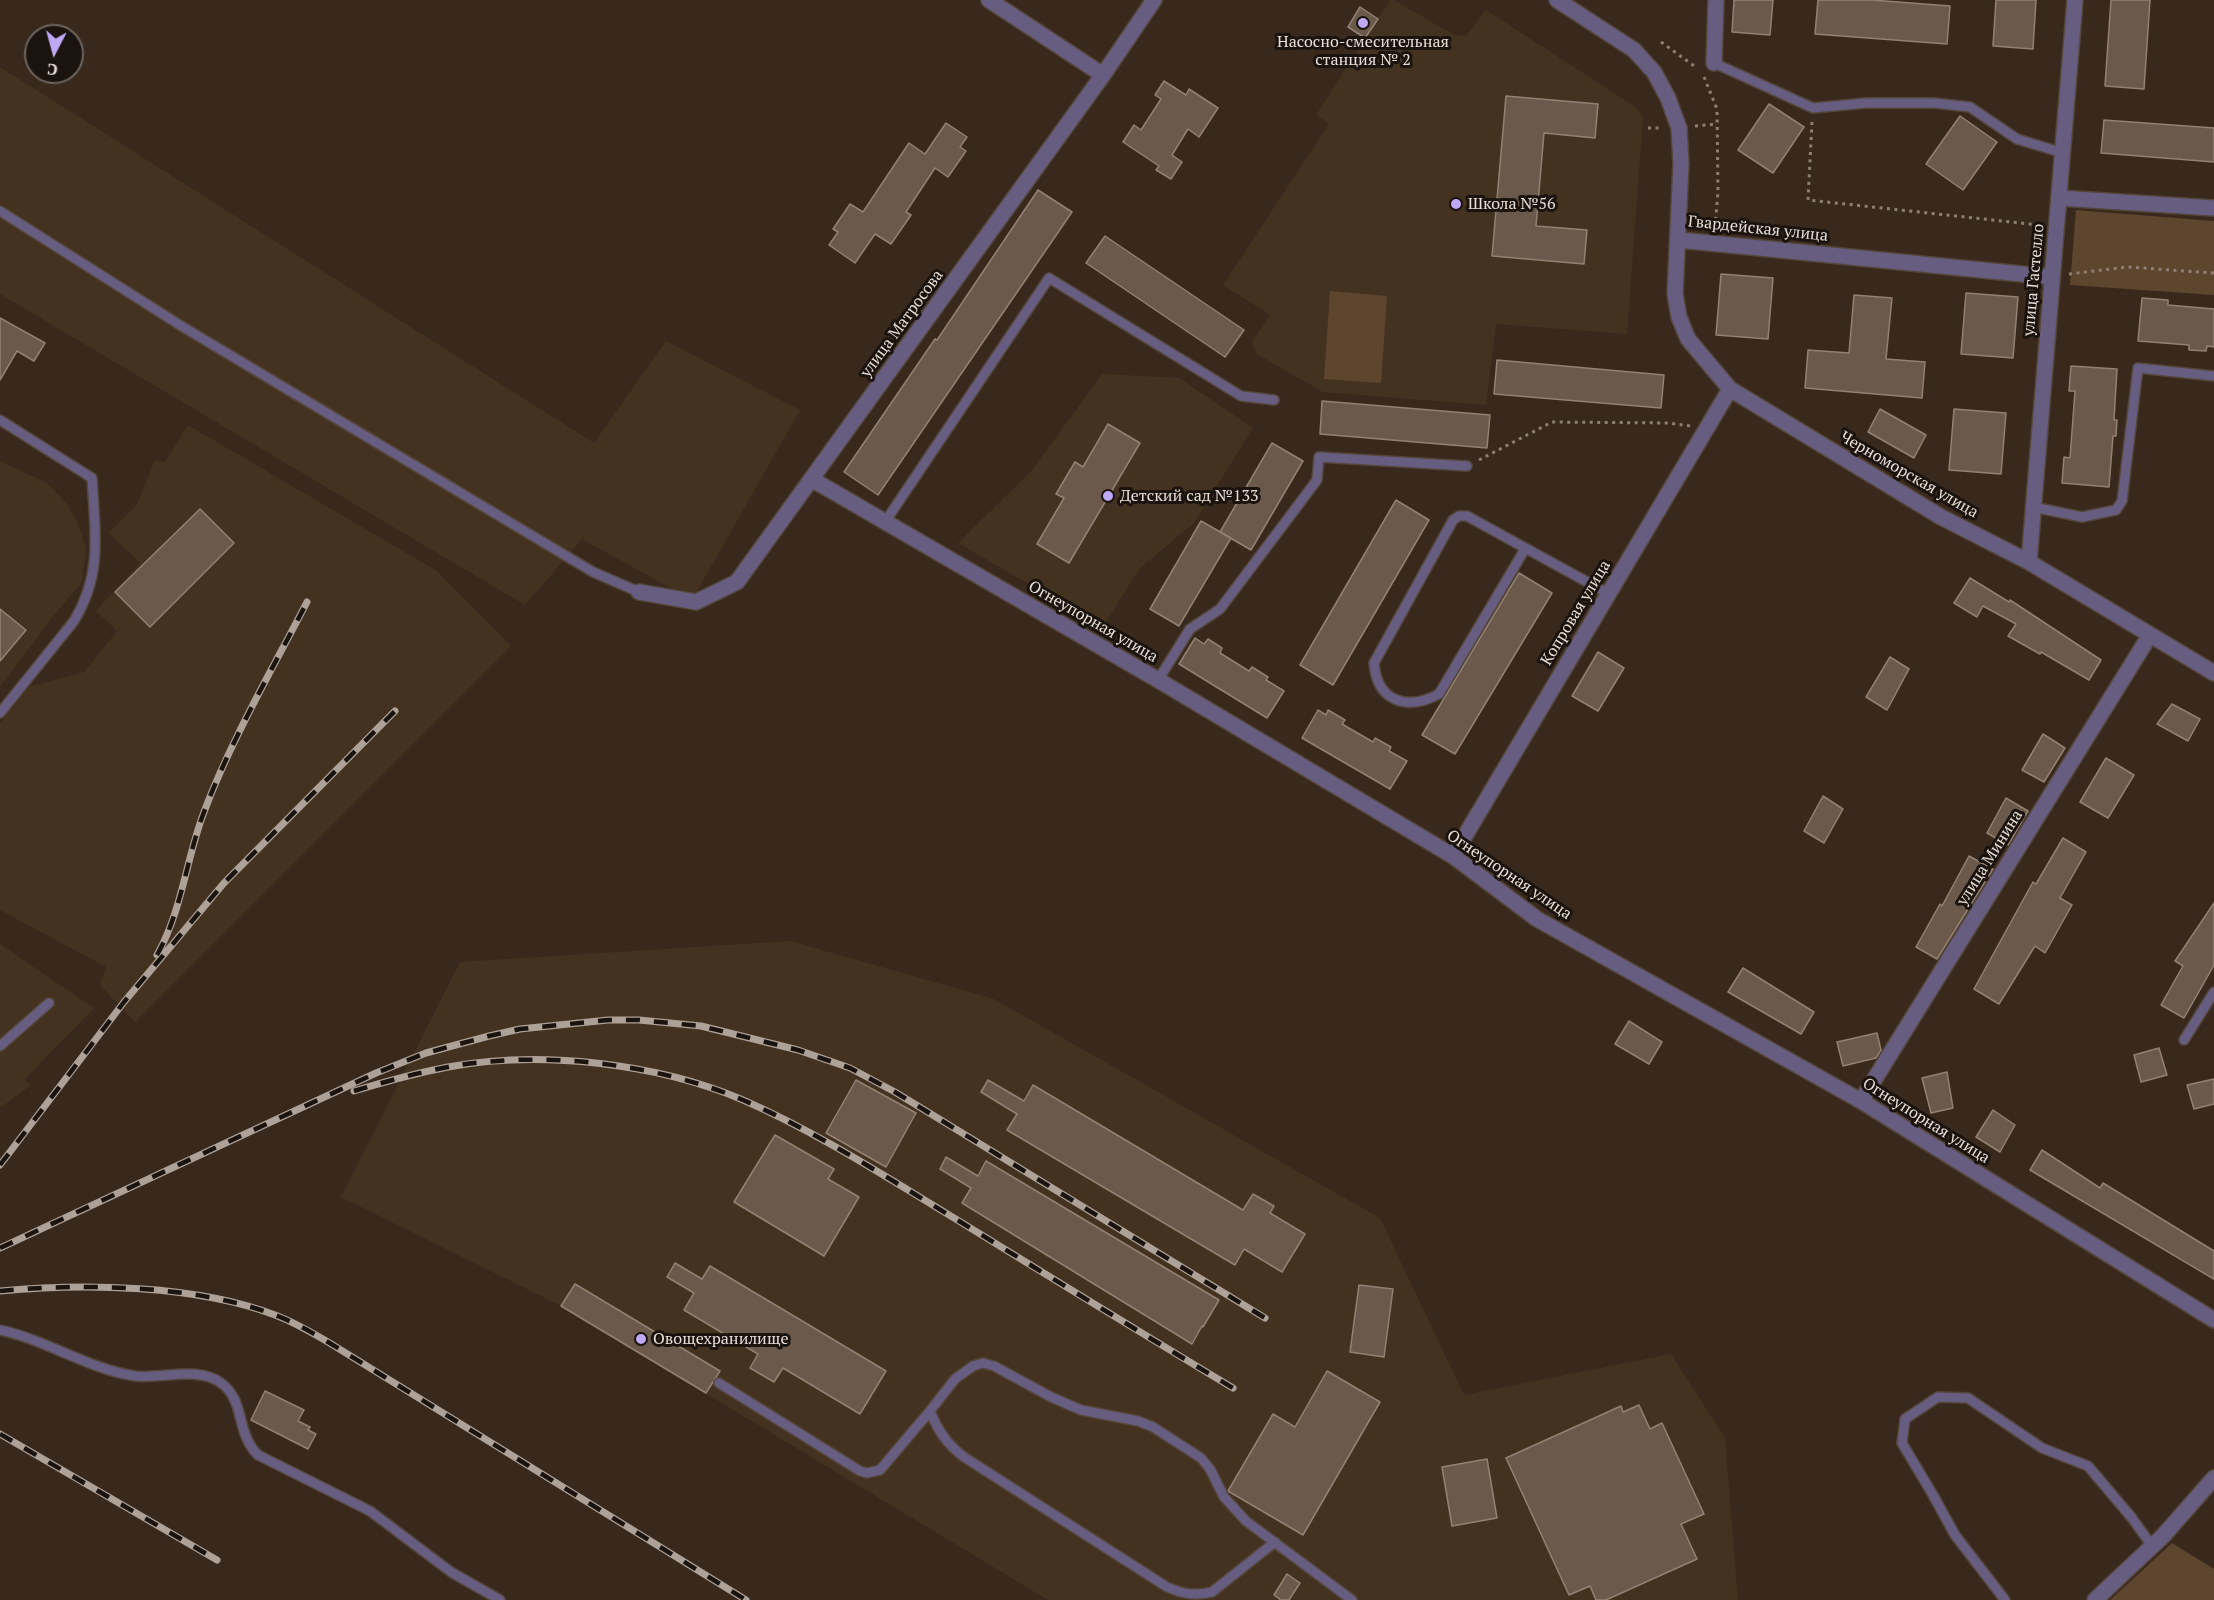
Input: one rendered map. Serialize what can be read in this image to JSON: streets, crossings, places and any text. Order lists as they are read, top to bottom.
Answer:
{
  "streets": {
    "street": [
      "Гвардейская улица",
      "улица Гастелло",
      "улица Матросова",
      "Черноморская улица",
      "Копровая улица",
      "Огнеупорная улица",
      "улица Минина"
    ]
  },
  "crossings": [
    ["Гвардейская улица", "улица Гастелло"],
    ["Гвардейская улица", "Черноморская улица"],
    ["улица Гастелло", "Черноморская улица"],
    ["улица Матросова", "Огнеупорная улица"],
    ["Черноморская улица", "Копровая улица"],
    ["Черноморская улица", "улица Минина"],
    ["Копровая улица", "Огнеупорная улица"],
    ["Огнеупорная улица", "улица Минина"]
  ],
  "places": [
    "Насосно-смесительная станция № 2",
    "Школа №56",
    "Детский сад №133",
    "Овощехранилище"
  ],
  "north": "bottom"
}
